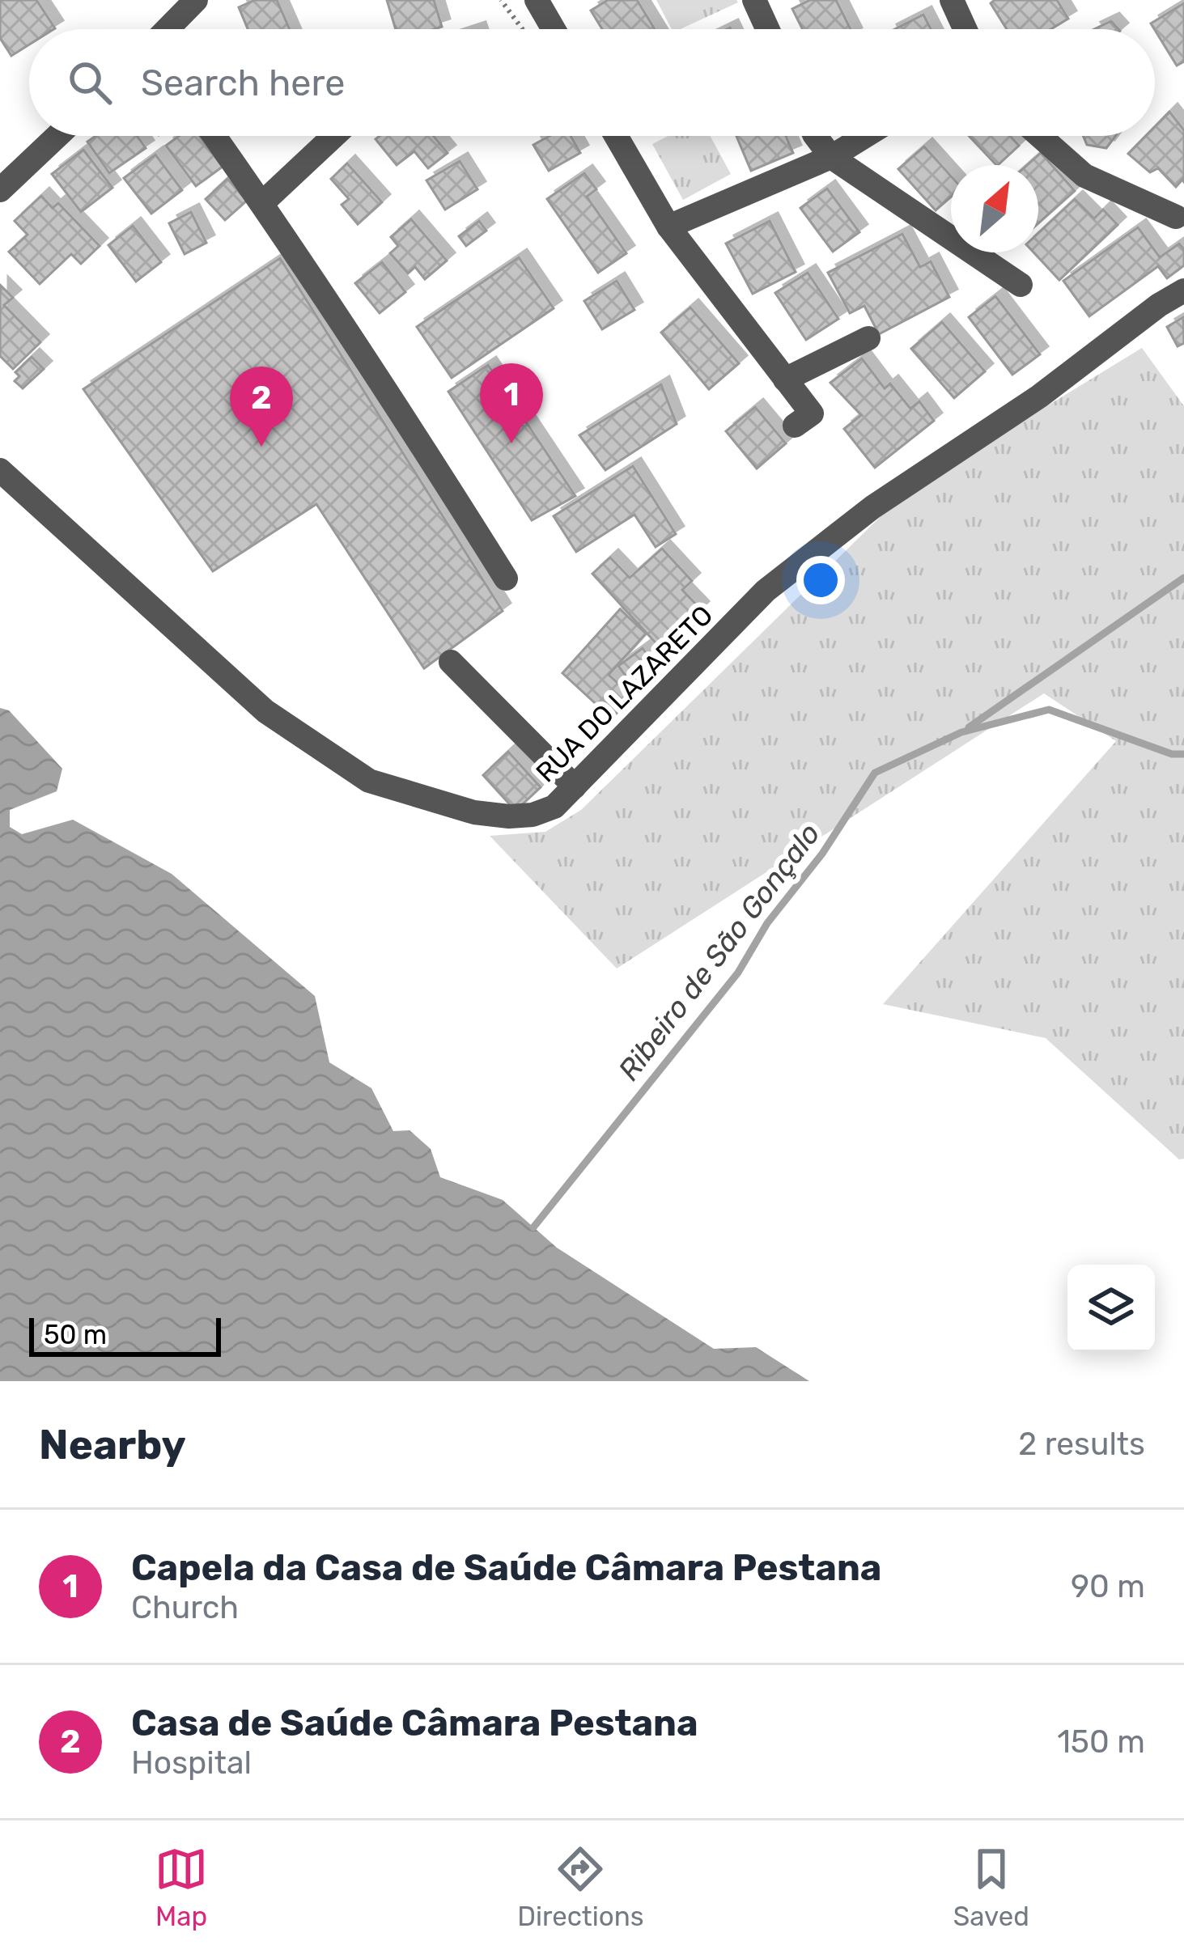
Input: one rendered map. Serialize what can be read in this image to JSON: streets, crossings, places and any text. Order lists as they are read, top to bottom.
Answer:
{
  "streets": {
    "street": ["RUA DO LAZARETO"]
  },
  "water": ["Ribeiro de São Gonçalo"],
  "scale_bar": "50 m",
  "north": "top right",
  "page": {
    "search": "Search here",
    "pins": ["1", "2"],
    "scale": "50 m",
    "heading": ["Nearby", "2 results"],
    "list": [
      {
        "mark": "1",
        "name": "Capela da Casa de Saúde Câmara Pestana",
        "note": "Church",
        "value": "90 m"
      },
      {
        "mark": "2",
        "name": "Casa de Saúde Câmara Pestana",
        "note": "Hospital",
        "value": "150 m"
      }
    ],
    "nav": ["Map", "Directions", "Saved"]
  }
}
